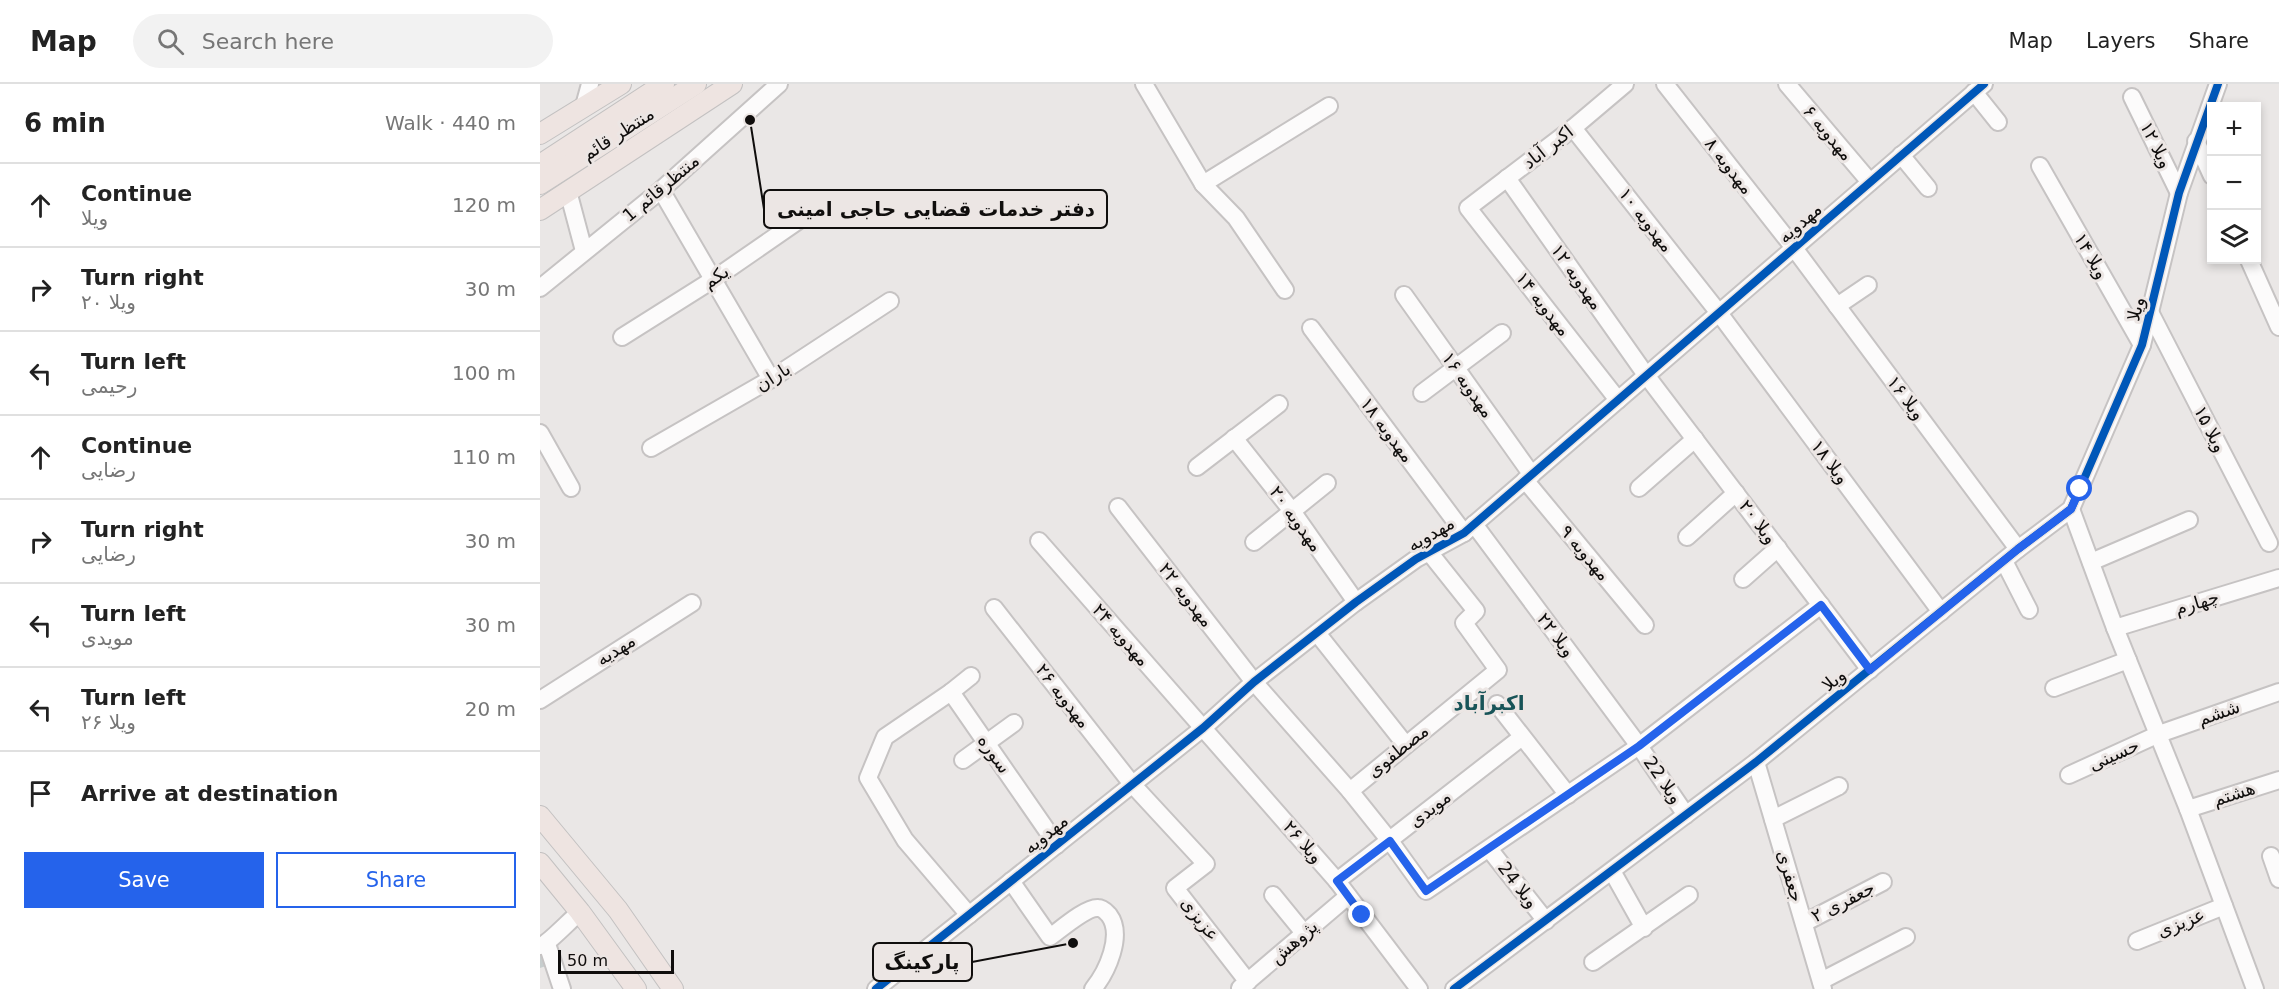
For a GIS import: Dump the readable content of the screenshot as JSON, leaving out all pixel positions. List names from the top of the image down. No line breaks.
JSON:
{"streets":{"main road":["منتظر قائم"],"street":["مهدویه ۶","ویلا ۱۲","اکبر آباد","مهدویه ۸","منتظرقائم 1","مهدویه ۱۰","مهدویه","ویلا ۱۴","یکم","مهدویه ۱۲","مهدویه ۱۴","ویلا","باران","مهدویه ۱۶","ویلا ۱۶","ویلا ۱۵","مهدویه ۱۸","ویلا ۱۸","مهدویه ۲۰","ویلا ۲۰","مهدویه ۹","مهدویه ۲۲","چهارم","مهدویه ۲۴","ویلا ۲۲","مهديه","مهدویه ۲۶","ششم","مصطفوی","سوره","حسینی","ویلا 22","هشتم","مویدی","ویلا ۲۶","جعفری","ویلا 24","جعفری ۲","عزیزی","پژوهش"]},"crossings":[["مهدویه ۶","مهدویه"],["ویلا ۱۲","ویلا"],["اکبر آباد","مهدویه ۱۰"],["اکبر آباد","مهدویه ۱۲"],["اکبر آباد","مهدویه ۱۴"],["مهدویه ۸","مهدویه"],["مهدویه ۸","ویلا ۱۶"],["مهدویه ۱۰","مهدویه"],["مهدویه ۱۰","ویلا ۱۸"],["مهدویه","مهدویه ۱۲"],["مهدویه","مهدویه ۱۴"],["مهدویه","مهدویه ۱۶"],["مهدویه","ویلا ۱۶"],["مهدویه","مهدویه ۱۸"],["مهدویه","ویلا ۱۸"],["مهدویه","مهدویه ۲۰"],["مهدویه","ویلا ۲۰"],["مهدویه","مهدویه ۹"],["مهدویه","مهدویه ۲۲"],["مهدویه","مهدویه ۲۴"],["مهدویه","ویلا ۲۲"],["مهدویه","مهدویه ۲۶"],["مهدویه","مصطفوی"],["مهدویه","سوره"],["مهدویه","ویلا ۲۶"],["مهدویه","عزیزی"],["ویلا ۱۴","ویلا"],["مهدویه ۱۲","ویلا ۲۰"],["ویلا","ویلا ۱۶"],["ویلا","ویلا ۱۵"],["ویلا","ویلا ۱۸"],["ویلا","ویلا ۲۰"],["ویلا","ویلا 22"],["ویلا","جعفری"],["ویلا","ویلا 24"],["مهدویه ۱۶","مهدویه ۹"],["مهدویه ۱۸","ویلا ۲۲"],["مهدویه ۲۲","مصطفوی"],["مهدویه ۲۴","ویلا ۲۶"],["ویلا ۲۲","ویلا 22"],["مهدویه ۲۶","عزیزی"],["ششم","حسینی"],["مصطفوی","مویدی"],["مصطفوی","ویلا 24"],["مویدی","ویلا ۲۶"],["ویلا ۲۶","پژوهش"],["جعفری","جعفری ۲"],["عزیزی","پژوهش"]],"districts":["اکبرآباد"],"places":["دفتر خدمات قضایی حاجی امینی","پارکینگ"],"scale_bar":"50 m","page":{"header":"Map","search":"Search here","nav":["Map","Layers","Share"],"heading":["6 min","Walk · 440 m"],"map_buttons":["+","−"],"list":[["Continue","ویلا","120 m"],["Turn right","ویلا ۲۰","30 m"],["Turn left","رحیمی","100 m"],["Continue","رضایی","110 m"],["Turn right","رضایی","30 m"],["Turn left","مویدی","30 m"],["Turn left","ویلا ۲۶","20 m"],"Arrive at destination"],"buttons":["Save","Share"],"scale":"50 m"}}
